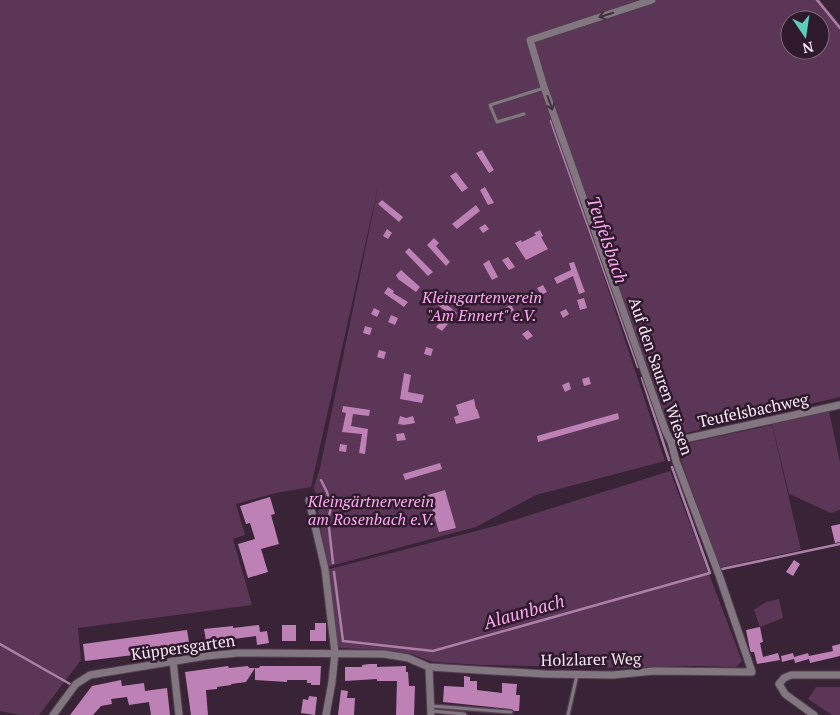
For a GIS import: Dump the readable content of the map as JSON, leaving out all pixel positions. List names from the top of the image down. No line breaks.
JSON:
{"streets":{"street":["Auf den Sauren Wiesen","Teufelsbachweg","Küppersgarten","Holzlarer Weg"]},"crossings":[["Auf den Sauren Wiesen","Teufelsbachweg"],["Auf den Sauren Wiesen","Holzlarer Weg"],["Küppersgarten","Holzlarer Weg"]],"water":["Teufelsbach","Alaunbach"],"parks":["Kleingartenverein \"Am Ennert\" e.V.","Kleingärtnerverein am Rosenbach e.V."],"north":"bottom"}
